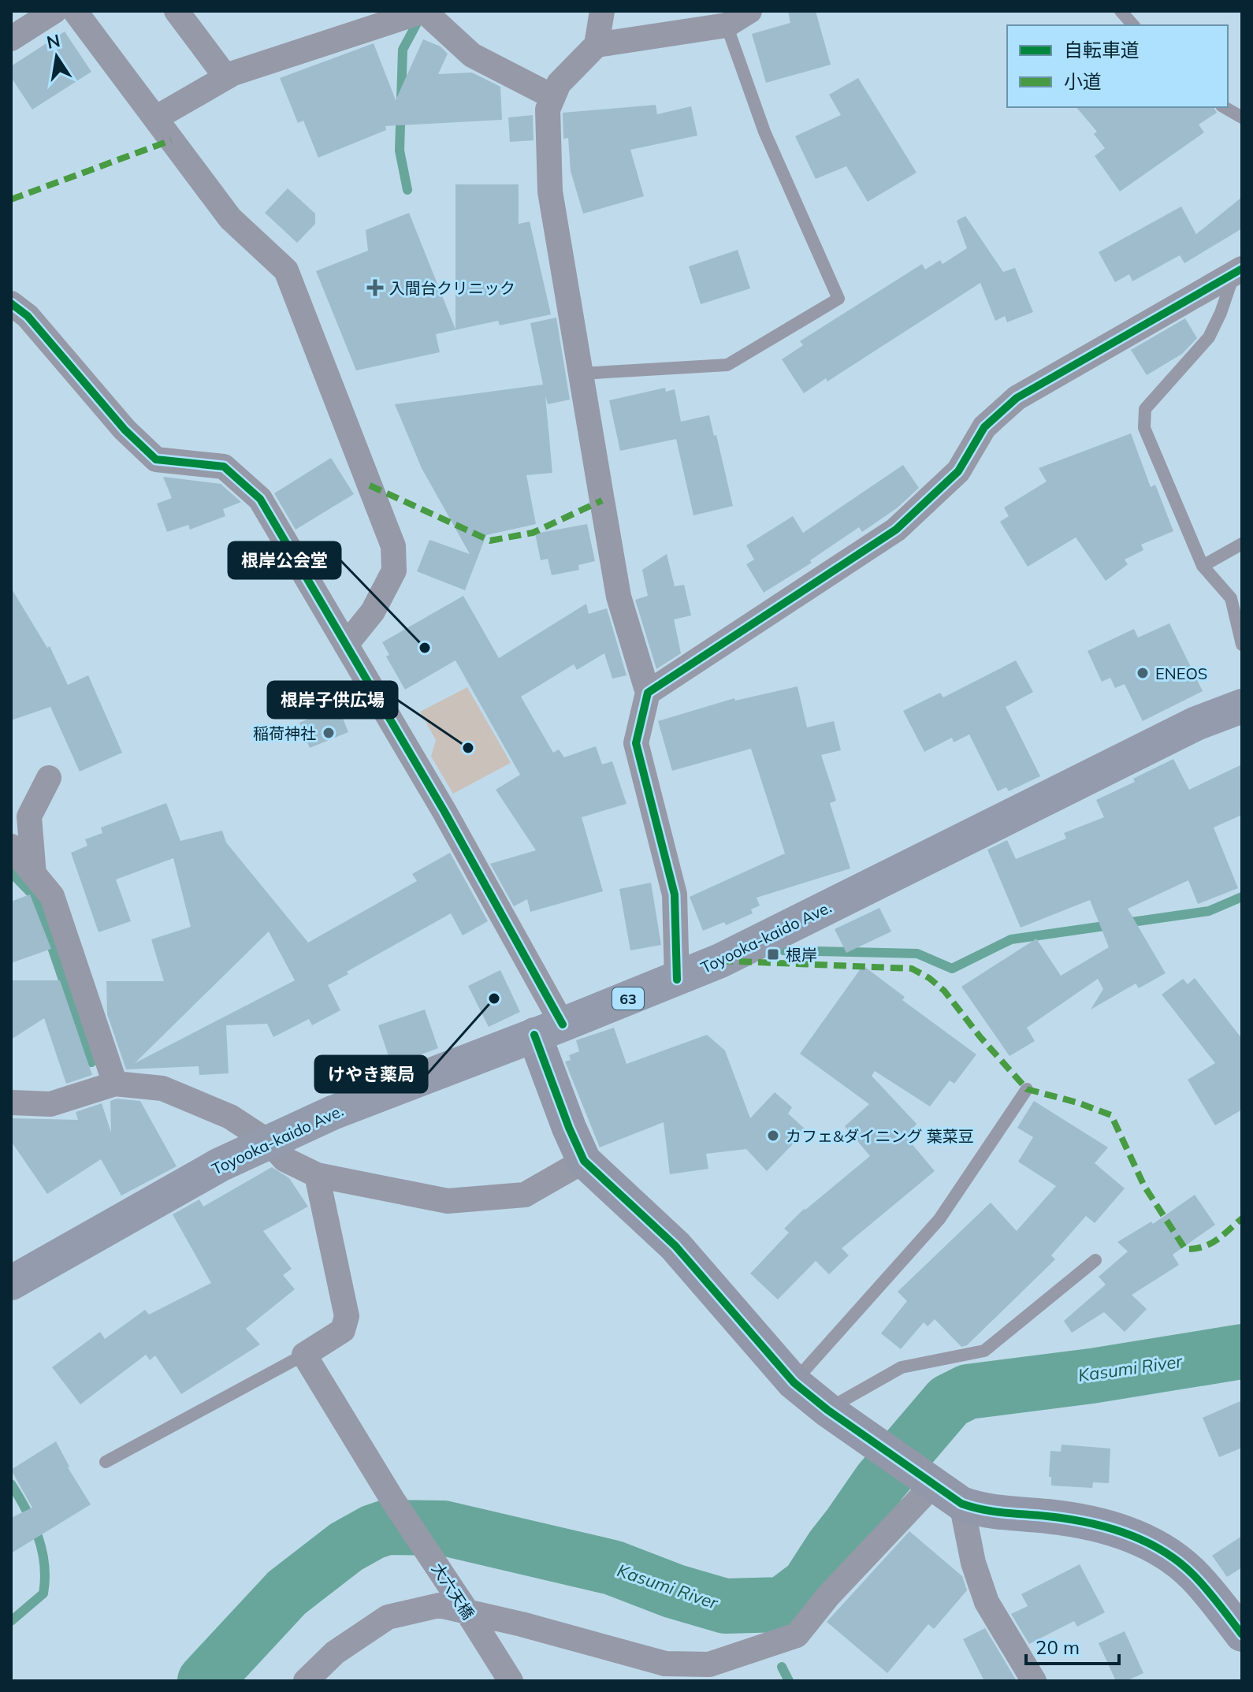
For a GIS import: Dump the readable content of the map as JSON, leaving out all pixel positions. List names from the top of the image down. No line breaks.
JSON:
{"streets":{"main road":["Toyooka-kaido Ave.","63"],"street":["大六天橋"]},"water":["Kasumi River"],"places":{"health":["入間台クリニック"],"other":["根岸公会堂","ENEOS","稲荷神社","根岸子供広場","けやき薬局","カフェ&ダイニング 葉菜豆"],"transit":["根岸"]},"legend":["自転車道","小道"],"scale_bar":"20 m","north":"top"}
